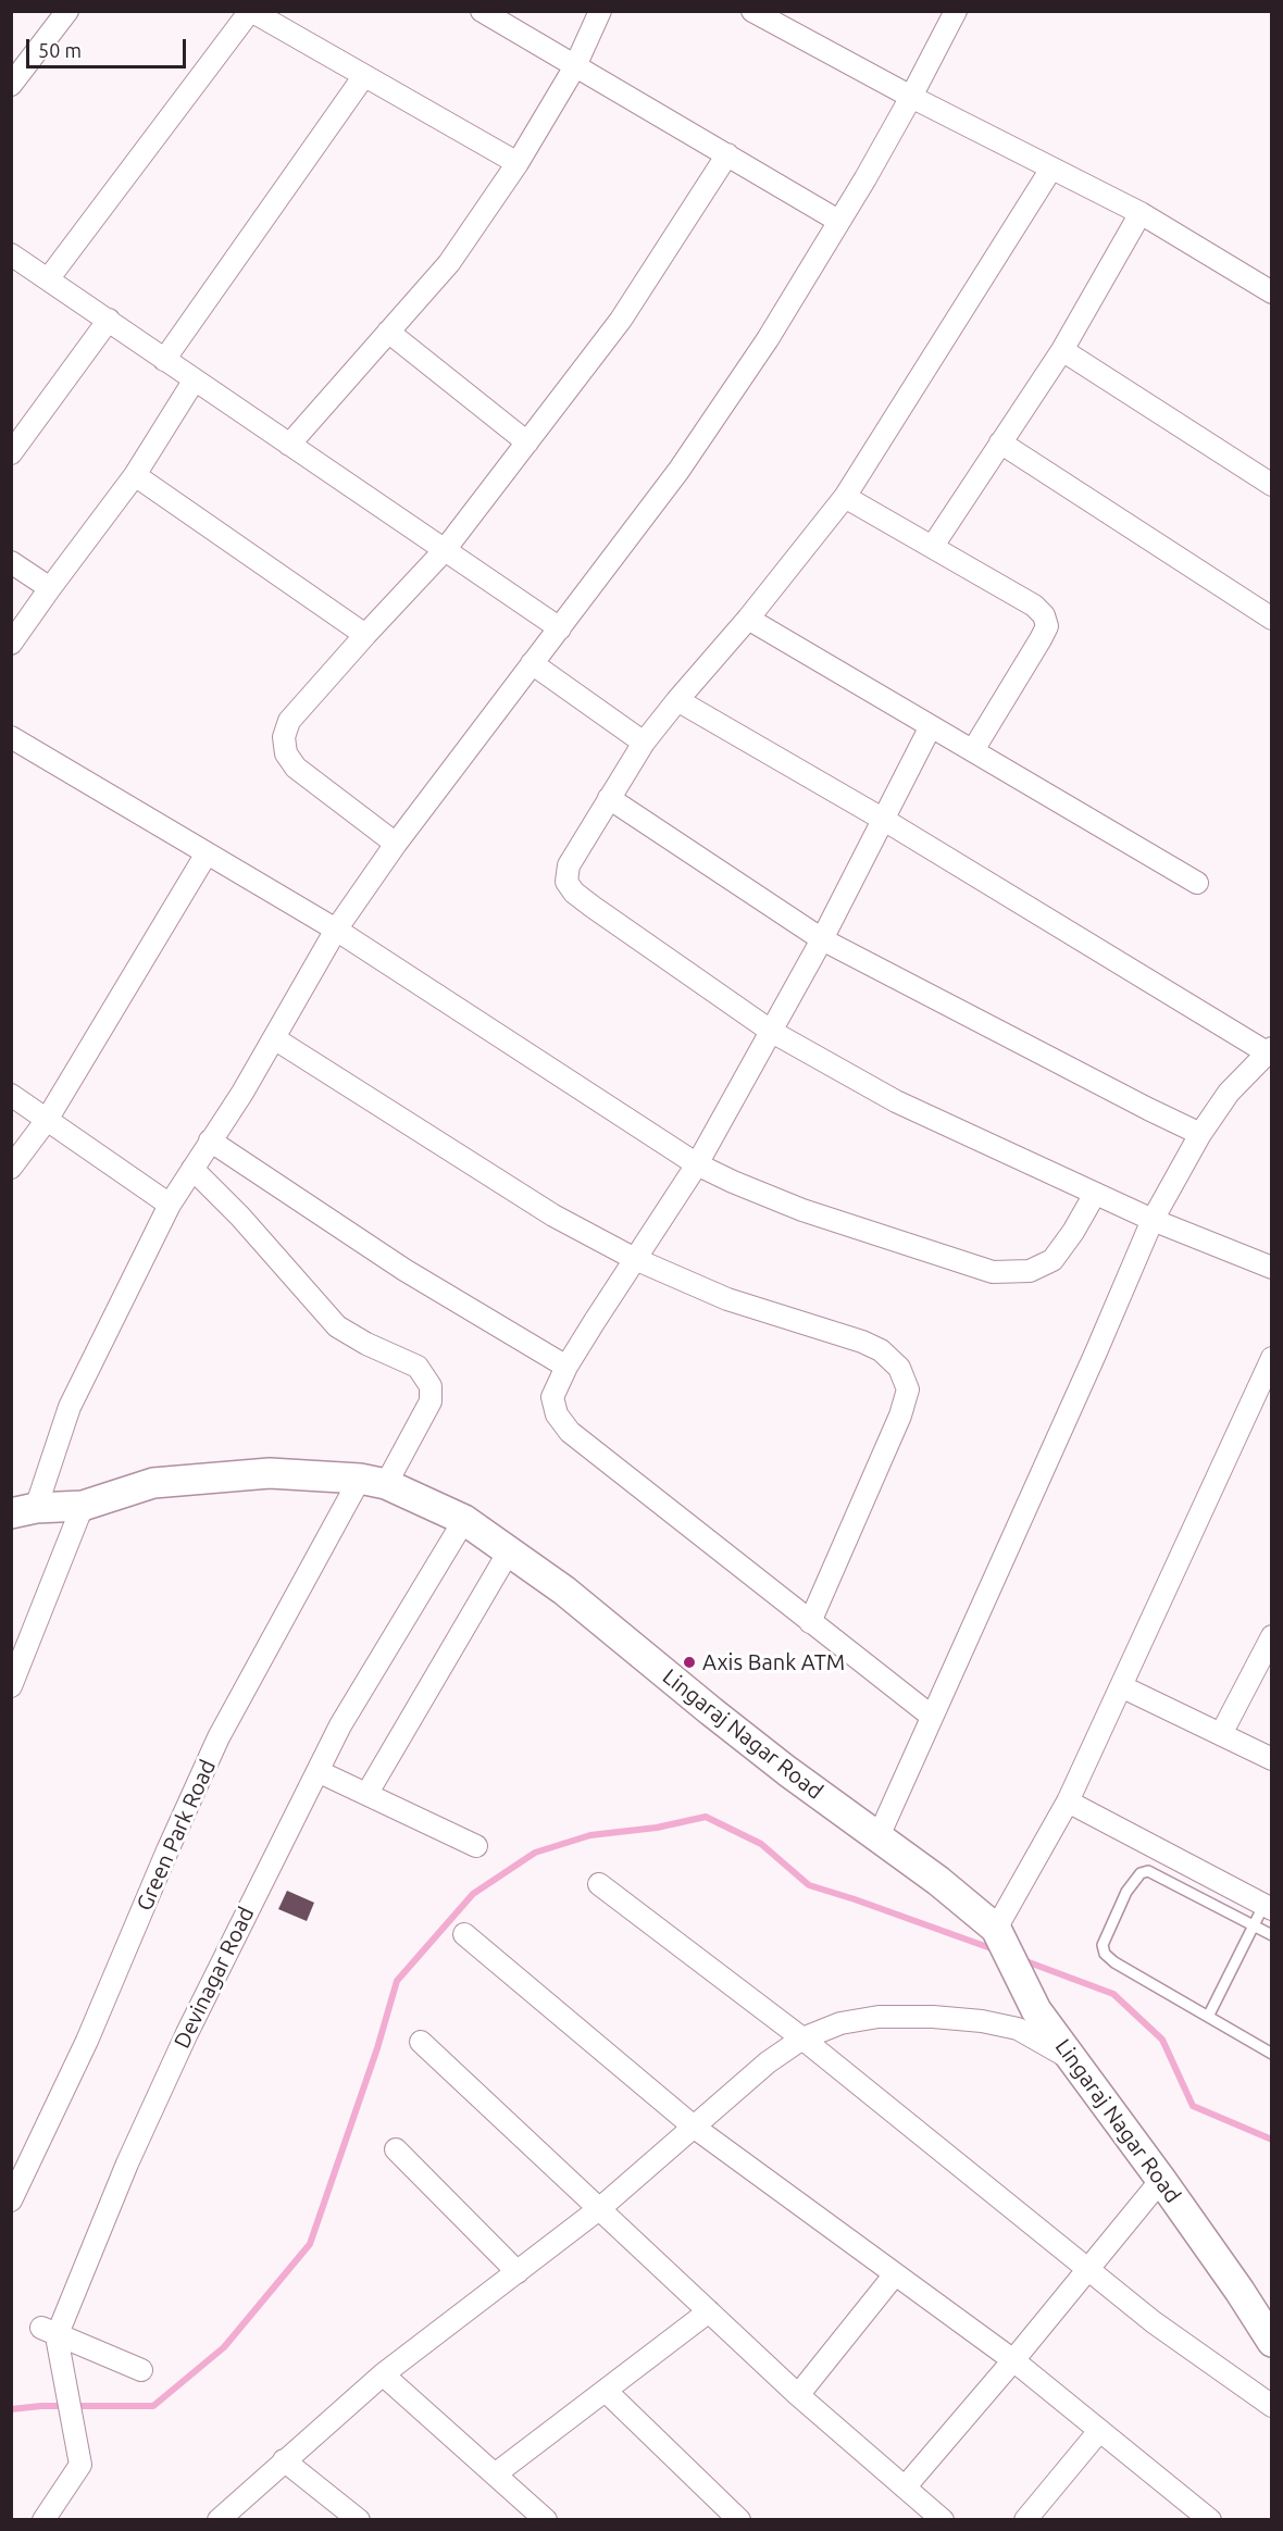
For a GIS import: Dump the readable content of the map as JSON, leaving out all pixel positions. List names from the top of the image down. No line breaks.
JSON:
{"streets":{"street":["Lingaraj Nagar Road","Green Park Road","Devinagar Road"]},"crossings":[["Lingaraj Nagar Road","Green Park Road"],["Lingaraj Nagar Road","Devinagar Road"]],"places":["Axis Bank ATM"],"scale_bar":"50 m"}
